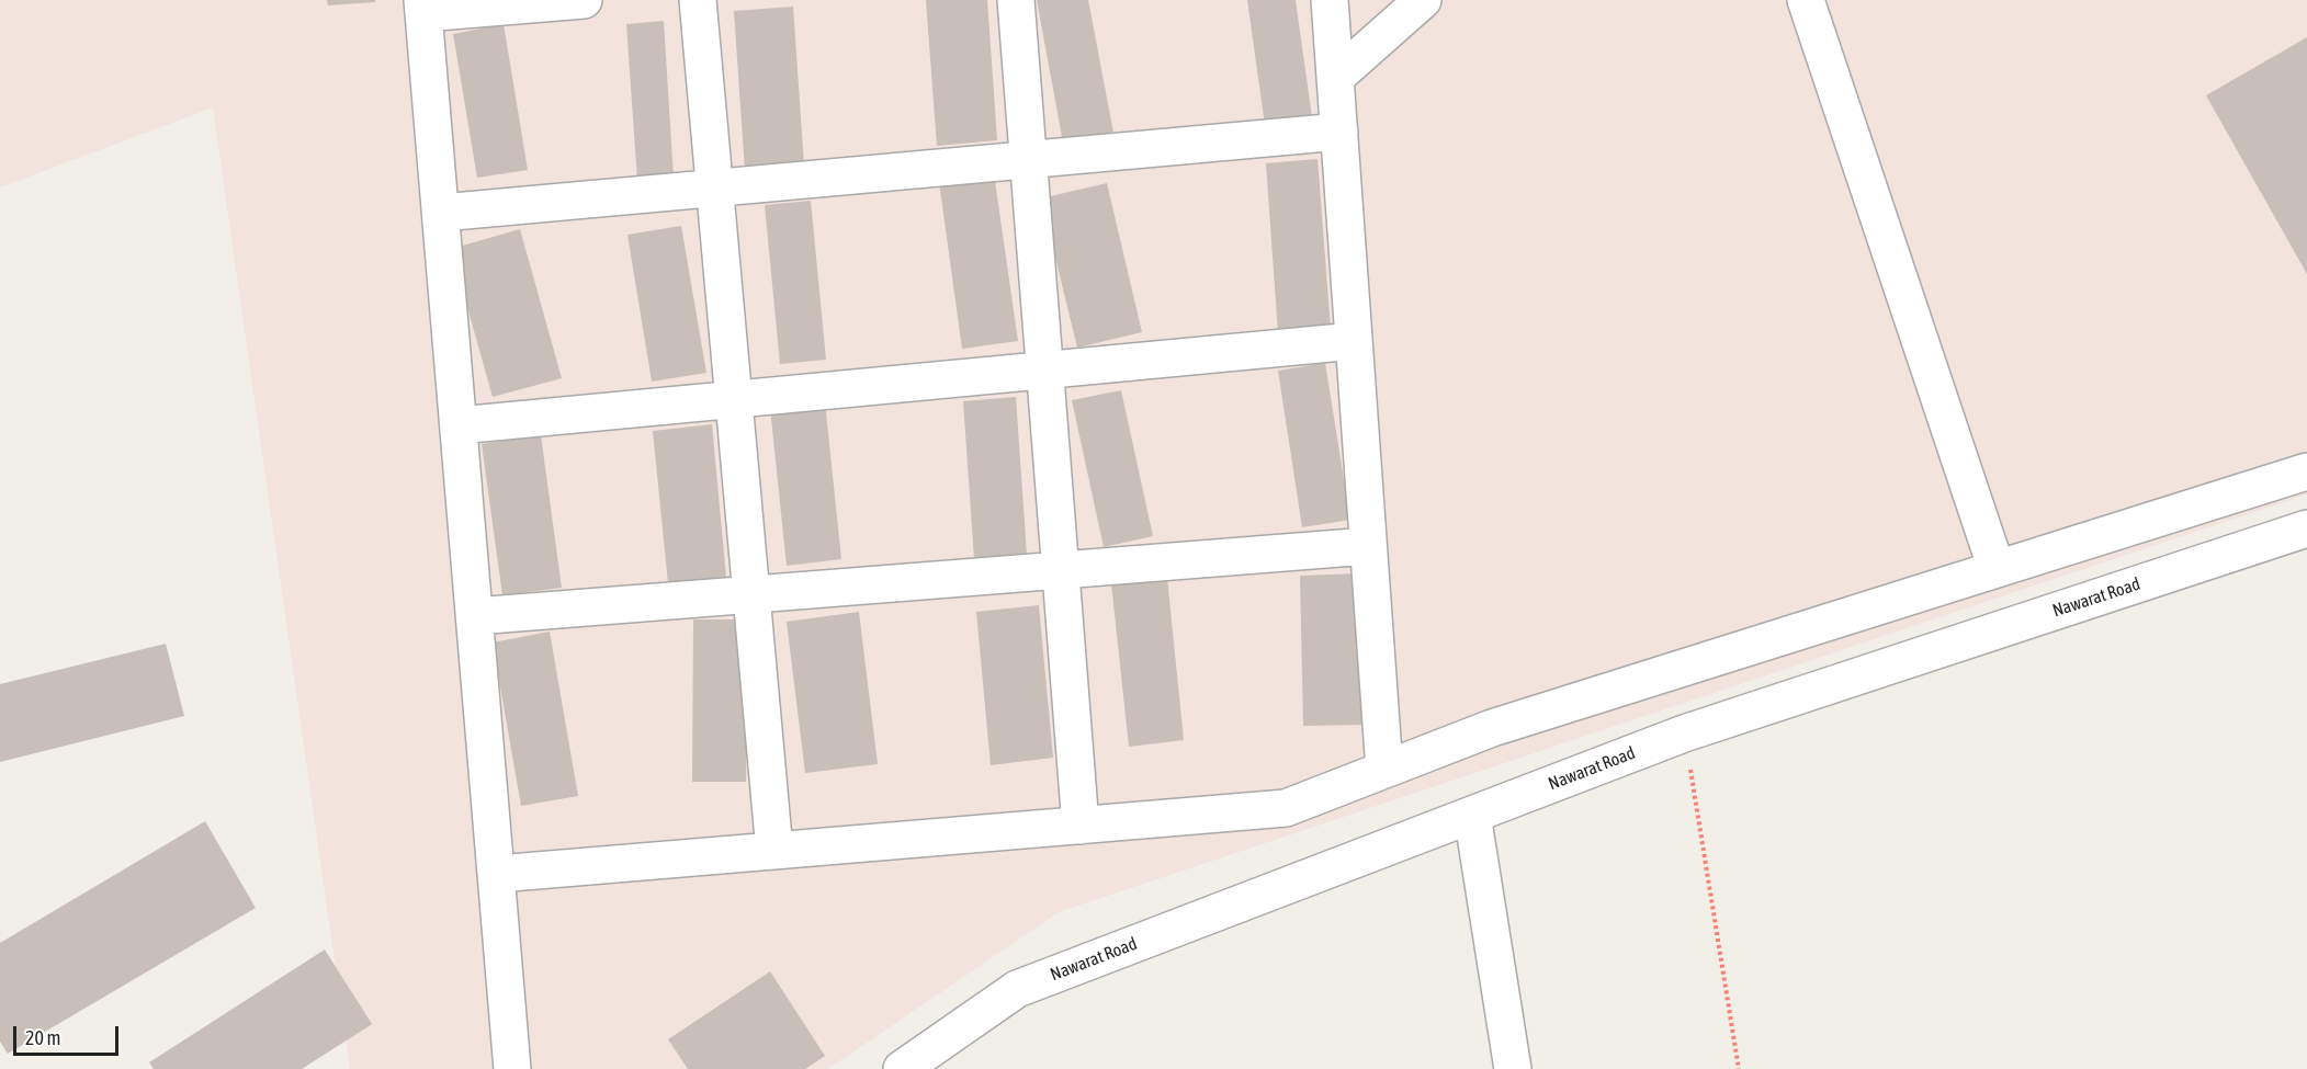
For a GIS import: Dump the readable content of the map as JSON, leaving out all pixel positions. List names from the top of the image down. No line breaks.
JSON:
{"streets":{"street":["Nawarat Road"]},"scale_bar":"20 m"}
